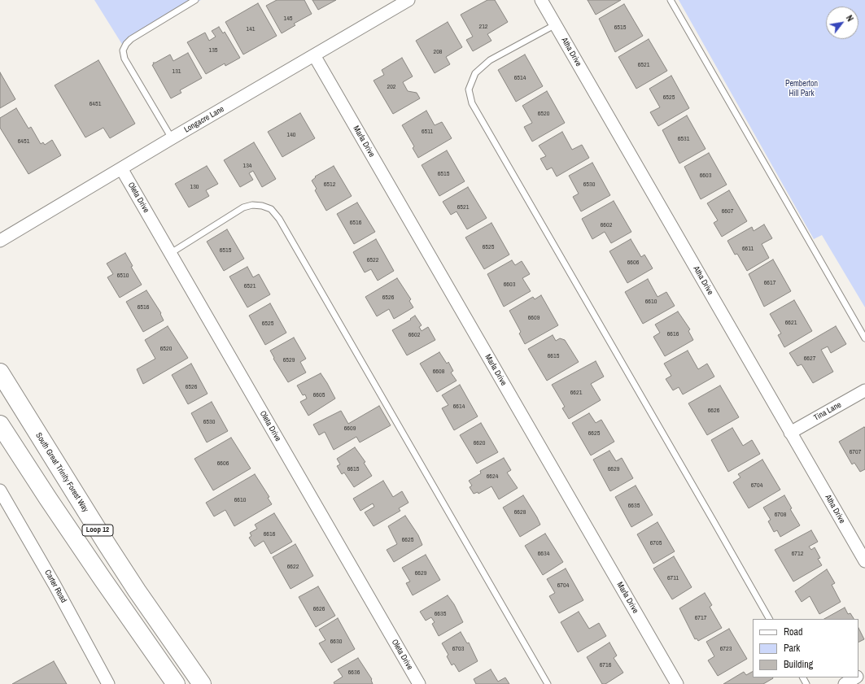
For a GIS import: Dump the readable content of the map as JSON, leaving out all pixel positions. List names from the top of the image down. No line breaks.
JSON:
{"streets":{"main road":["South Great Trinity Forest Way","Loop 12"],"street":["Atha Drive","Longacre Lane","Marla Drive","Oleta Drive","Tina Lane","Carter Road"]},"crossings":[["Atha Drive","Tina Lane"],["Longacre Lane","Marla Drive"],["Longacre Lane","Oleta Drive"]],"parks":["Pemberton Hill Park"],"house_numbers":["145","212","6515","141","135","208","6521","131","6514","202","6525","6451","6520","6511","140","6531","6451","134","6515","6603","6512","6530","130","6521","6607","6516","6602","6525","6611","6515","6522","6606","6510","6617","6603","6521","6526","6610","6516","6609","6621","6525","6616","6602","6520","6615","6627","6529","6608","6526","6621","6605","6614","6626","6530","6609","6625","6620","6707","6606","6615","6629","6624","6704","6610","6635","6628","6708","6616","6625","6705","6634","6712","6622","6629","6711","6704","6626","6635","6717","6630","6703","6723","6716","6636"],"legend":["Road","Park","Building"],"north":"top right"}
